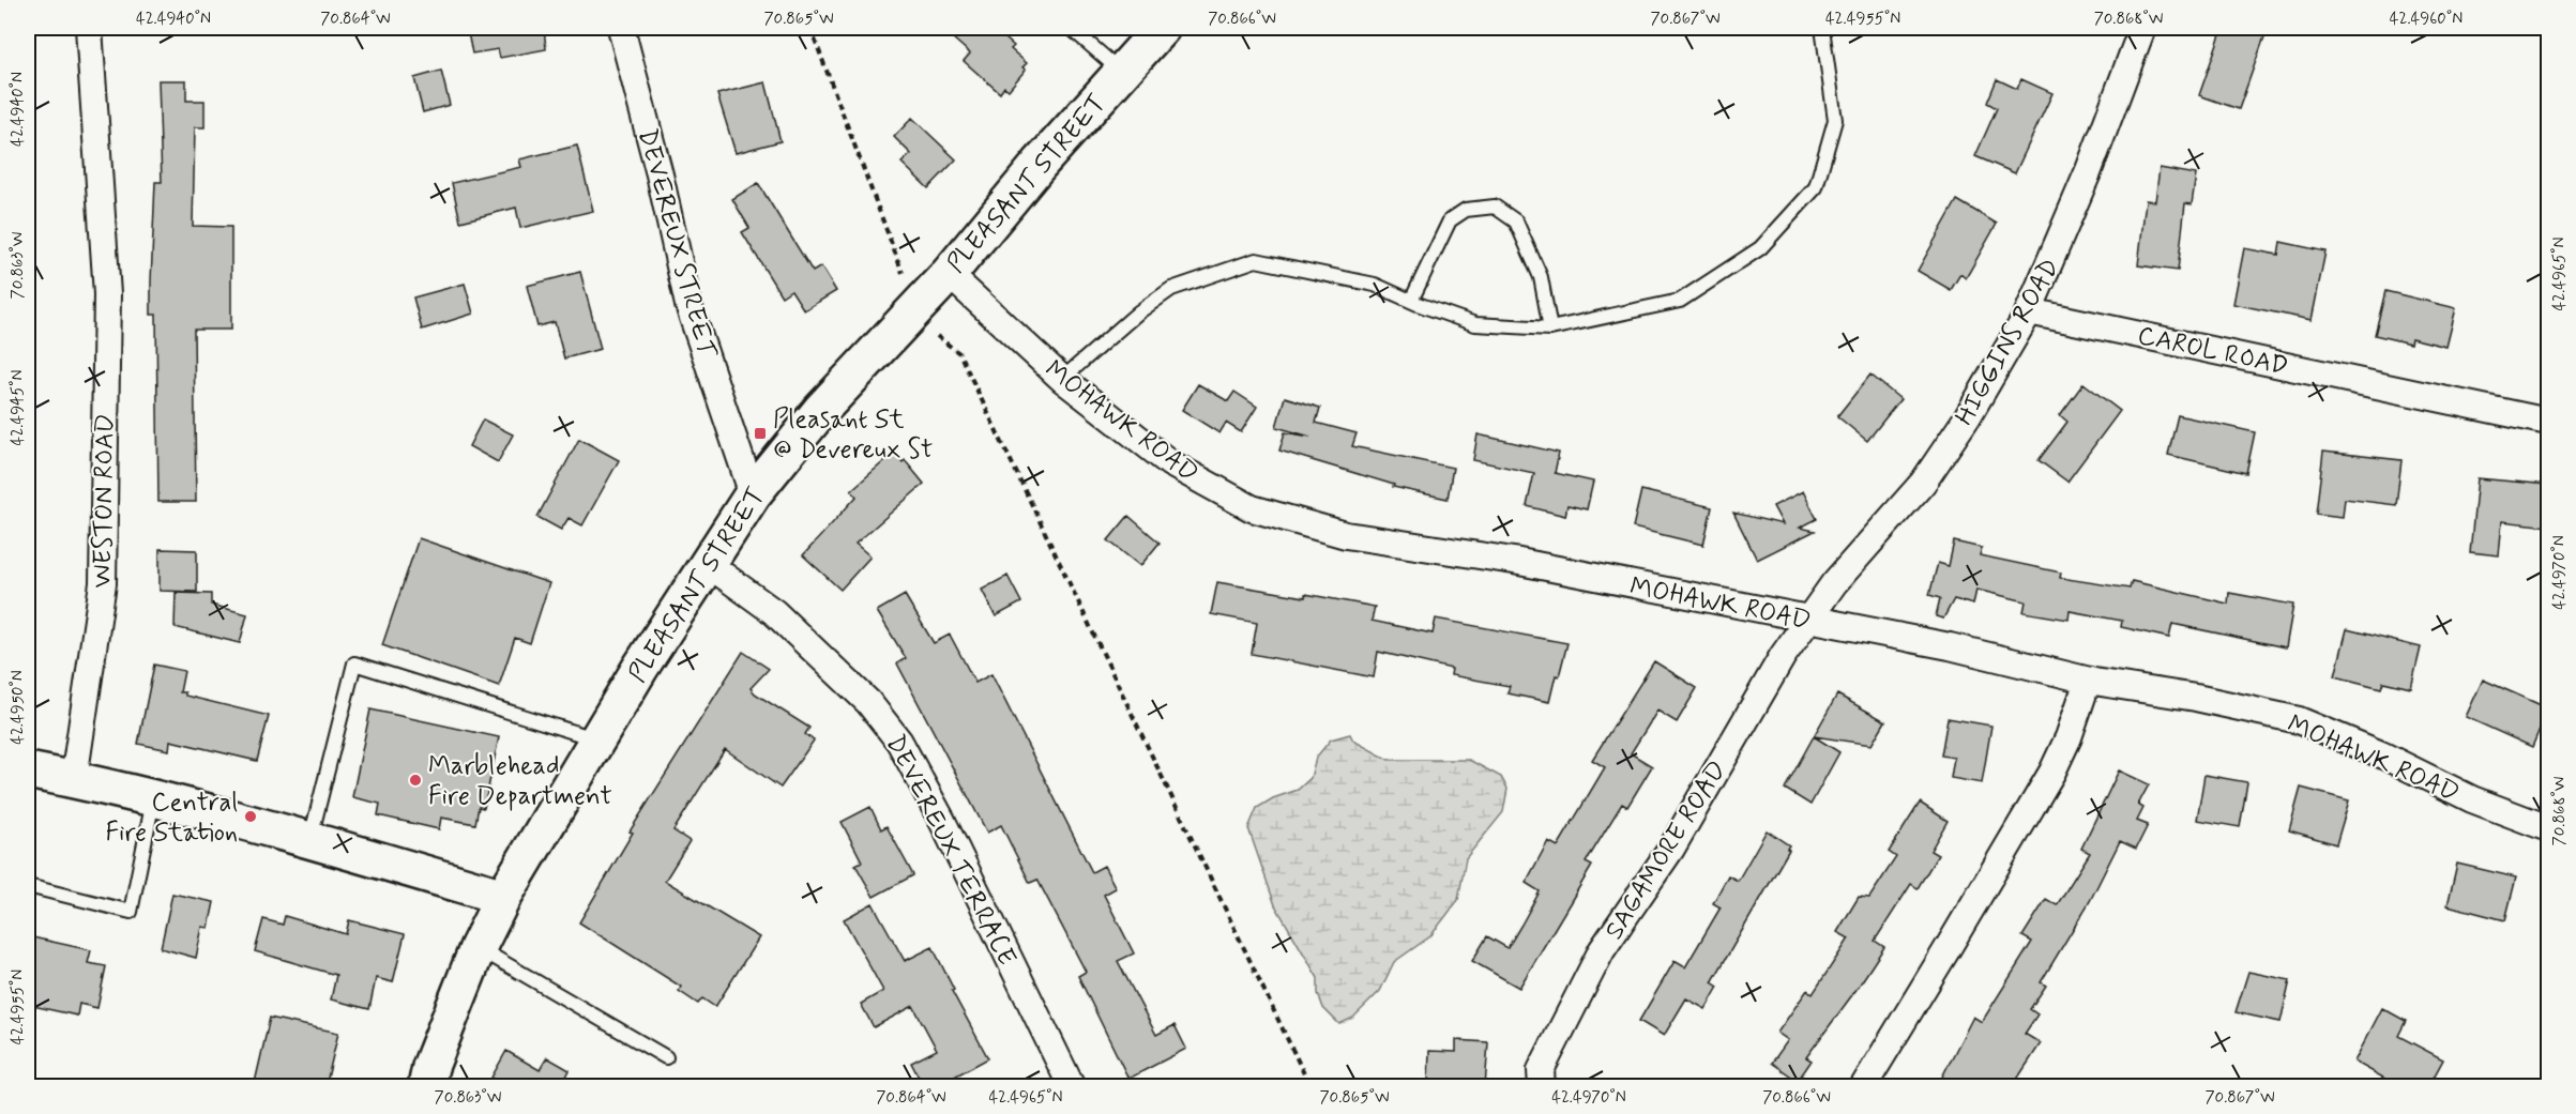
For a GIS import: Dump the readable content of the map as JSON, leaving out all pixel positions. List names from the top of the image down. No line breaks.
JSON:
{"streets":{"main road":["PLEASANT STREET"],"street":["DEVEREUX STREET","HIGGINS ROAD","CAROL ROAD","MOHAWK ROAD","WESTON ROAD","DEVEREUX TERRACE","SAGAMORE ROAD"]},"crossings":[["PLEASANT STREET","DEVEREUX STREET"],["PLEASANT STREET","MOHAWK ROAD"],["PLEASANT STREET","DEVEREUX TERRACE"],["HIGGINS ROAD","CAROL ROAD"],["HIGGINS ROAD","MOHAWK ROAD"],["HIGGINS ROAD","SAGAMORE ROAD"],["MOHAWK ROAD","SAGAMORE ROAD"]],"places":{"transit":["Pleasant St @ Devereux St"],"other":["Marblehead Fire Department","Central Fire Station"]},"coordinates":["42.4940°N","70.864°W","70.865°W","70.866°W","70.867°W","42.4955°N","70.868°W","42.4960°N","70.863°W","42.4965°N","42.4945°N","42.4970°N","42.4950°N"]}
